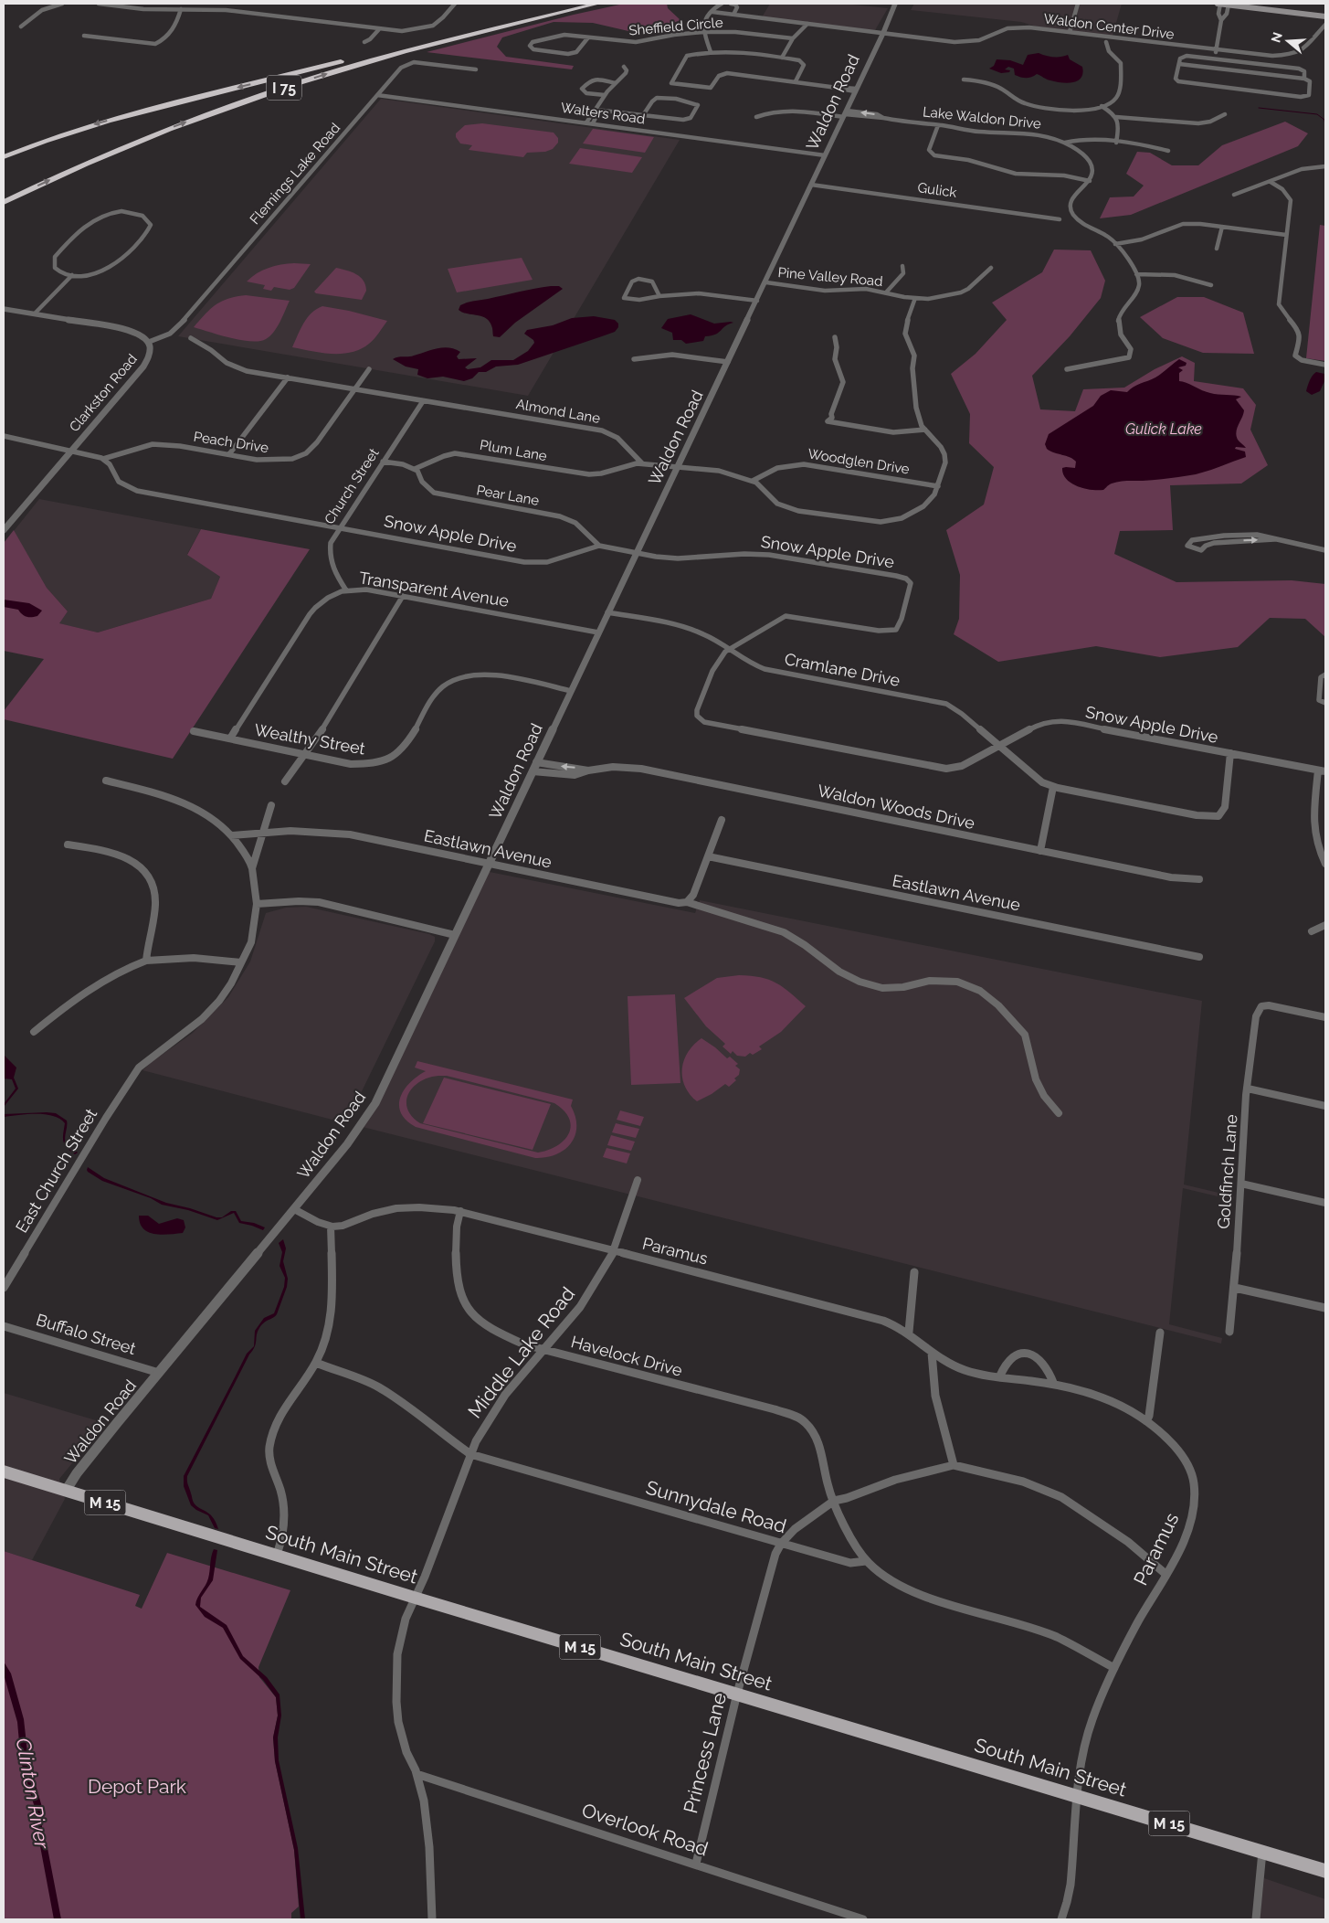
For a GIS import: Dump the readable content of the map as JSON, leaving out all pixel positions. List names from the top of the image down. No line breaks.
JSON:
{"streets":{"highway":["I 75"],"main road":["M 15","South Main Street"],"street":["Sheffield Circle","Waldon Center Drive","Waldon Road","Walters Road","Lake Waldon Drive","Flemings Lake Road","Gulick","Pine Valley Road","Clarkston Road","Almond Lane","Peach Drive","Plum Lane","Woodglen Drive","Church Street","Pear Lane","Snow Apple Drive","Transparent Avenue","Cramlane Drive","Wealthy Street","Waldon Woods Drive","Eastlawn Avenue","East Church Street","Goldfinch Lane","Paramus","Buffalo Street","Middle Lake Road","Havelock Drive","Sunnydale Road","Princess Lane","Overlook Road"]},"crossings":[["Waldon Center Drive","Waldon Road"],["Waldon Road","Walters Road"],["Waldon Road","Lake Waldon Drive"],["Waldon Road","Gulick"],["Waldon Road","Pine Valley Road"],["Waldon Road","Snow Apple Drive"],["Waldon Road","Transparent Avenue"],["Waldon Road","Cramlane Drive"],["Waldon Road","Wealthy Street"],["Waldon Road","Waldon Woods Drive"],["Waldon Road","Eastlawn Avenue"],["Waldon Road","Buffalo Street"],["Waldon Road","South Main Street"],["Walters Road","Flemings Lake Road"],["Flemings Lake Road","Clarkston Road"],["Almond Lane","Peach Drive"],["Almond Lane","Plum Lane"],["Almond Lane","Church Street"],["Peach Drive","Snow Apple Drive"],["Plum Lane","Pear Lane"],["Church Street","Snow Apple Drive"],["Church Street","Transparent Avenue"],["Pear Lane","Snow Apple Drive"],["Snow Apple Drive","Cramlane Drive"],["Transparent Avenue","Wealthy Street"],["Paramus","Middle Lake Road"],["Paramus","Havelock Drive"],["Paramus","South Main Street"],["Paramus","Princess Lane"],["Middle Lake Road","Havelock Drive"],["Middle Lake Road","Sunnydale Road"],["Middle Lake Road","South Main Street"],["Middle Lake Road","Overlook Road"],["Havelock Drive","Princess Lane"],["Sunnydale Road","Princess Lane"],["South Main Street","Princess Lane"],["Princess Lane","Overlook Road"]],"water":["Gulick Lake","Clinton River"],"parks":["Depot Park"],"north":"left"}
